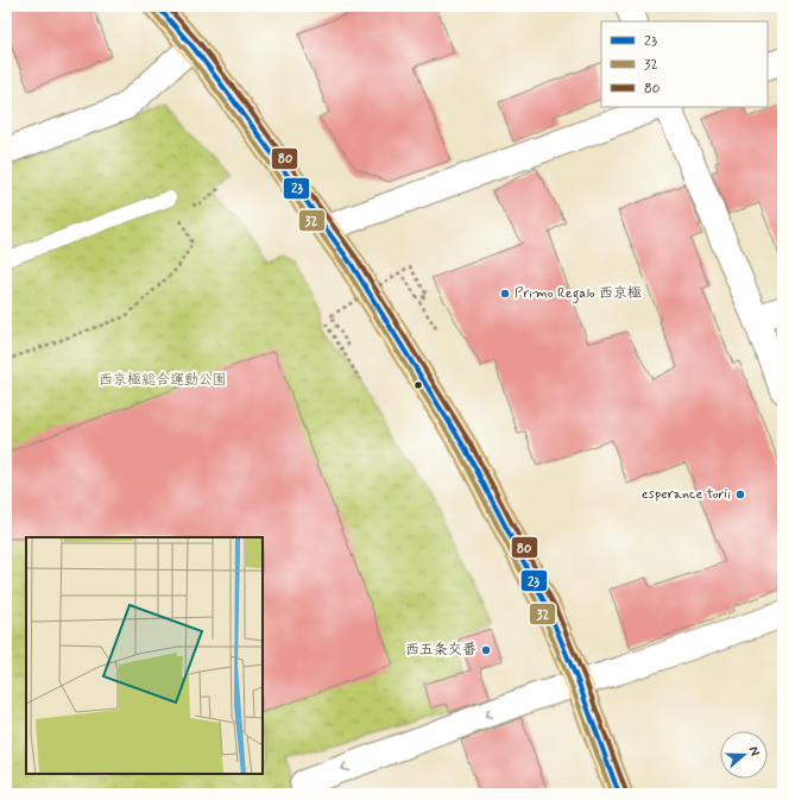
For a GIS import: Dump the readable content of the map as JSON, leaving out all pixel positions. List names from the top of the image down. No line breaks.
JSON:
{"parks":["西京極総合運動公園"],"places":["Primo Regalo 西京極","esperance torii","西五条交番"],"lines":["transit line 23","transit line 80","transit line 32"],"legend":["23","32","80"],"north":"right"}
